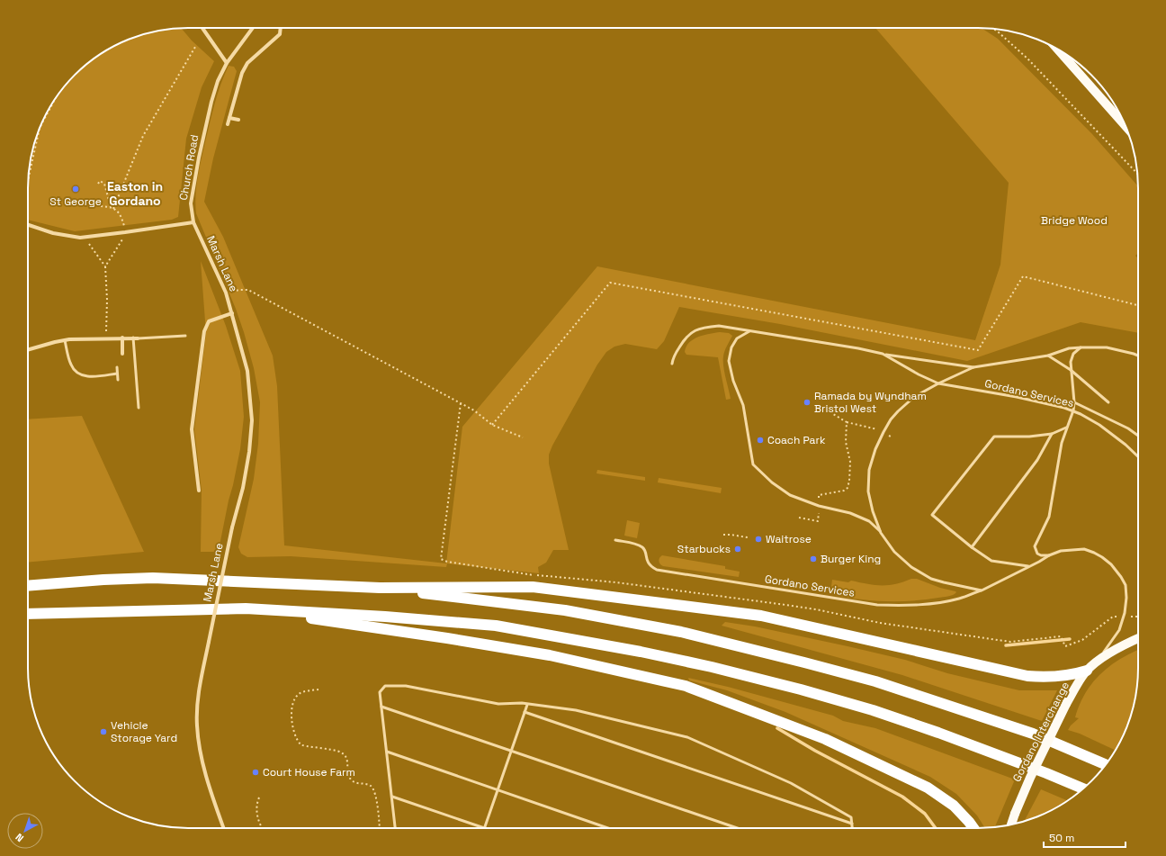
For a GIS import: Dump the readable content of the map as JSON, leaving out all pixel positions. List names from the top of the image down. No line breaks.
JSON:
{"streets":{"main road":["Gordano Interchange"],"street":["Church Road","Marsh Lane"],"lane":["Gordano Services"]},"crossings":[["Church Road","Marsh Lane"],["Gordano Services","Gordano Interchange"]],"districts":["Easton in Gordano"],"parks":["Bridge Wood"],"places":["St George","Ramada by Wyndham Bristol West","Coach Park","Waitrose","Starbucks","Burger King","Vehicle Storage Yard","Court House Farm"],"scale_bar":"50 m","north":"bottom left"}
